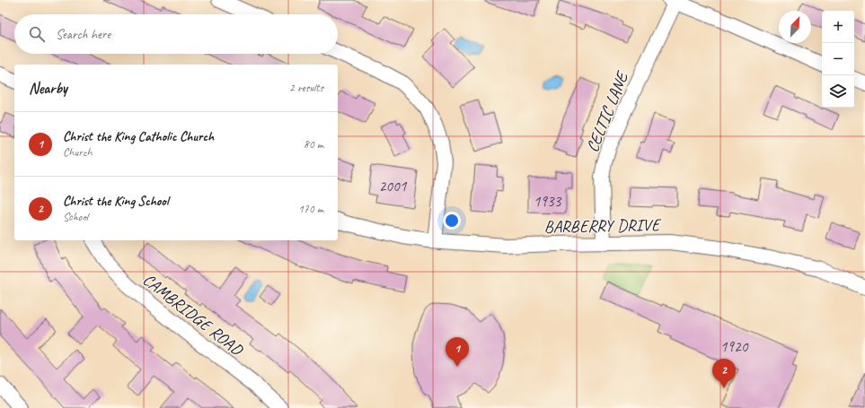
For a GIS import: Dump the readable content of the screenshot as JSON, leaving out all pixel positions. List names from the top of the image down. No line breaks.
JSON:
{"streets":{"street":["CELTIC LANE","BARBERRY DRIVE","CAMBRIDGE ROAD"]},"crossings":[["CELTIC LANE","BARBERRY DRIVE"]],"house_numbers":["2001","1933","1920"],"north":"top right","page":{"map_buttons":["+","−"],"search":"Search here","heading":["Nearby","2 results"],"list":[{"mark":"1","name":"Christ the King Catholic Church","note":"Church","value":"80 m"},{"mark":"2","name":"Christ the King School","note":"School","value":"170 m"}],"pins":["1","2"]}}
